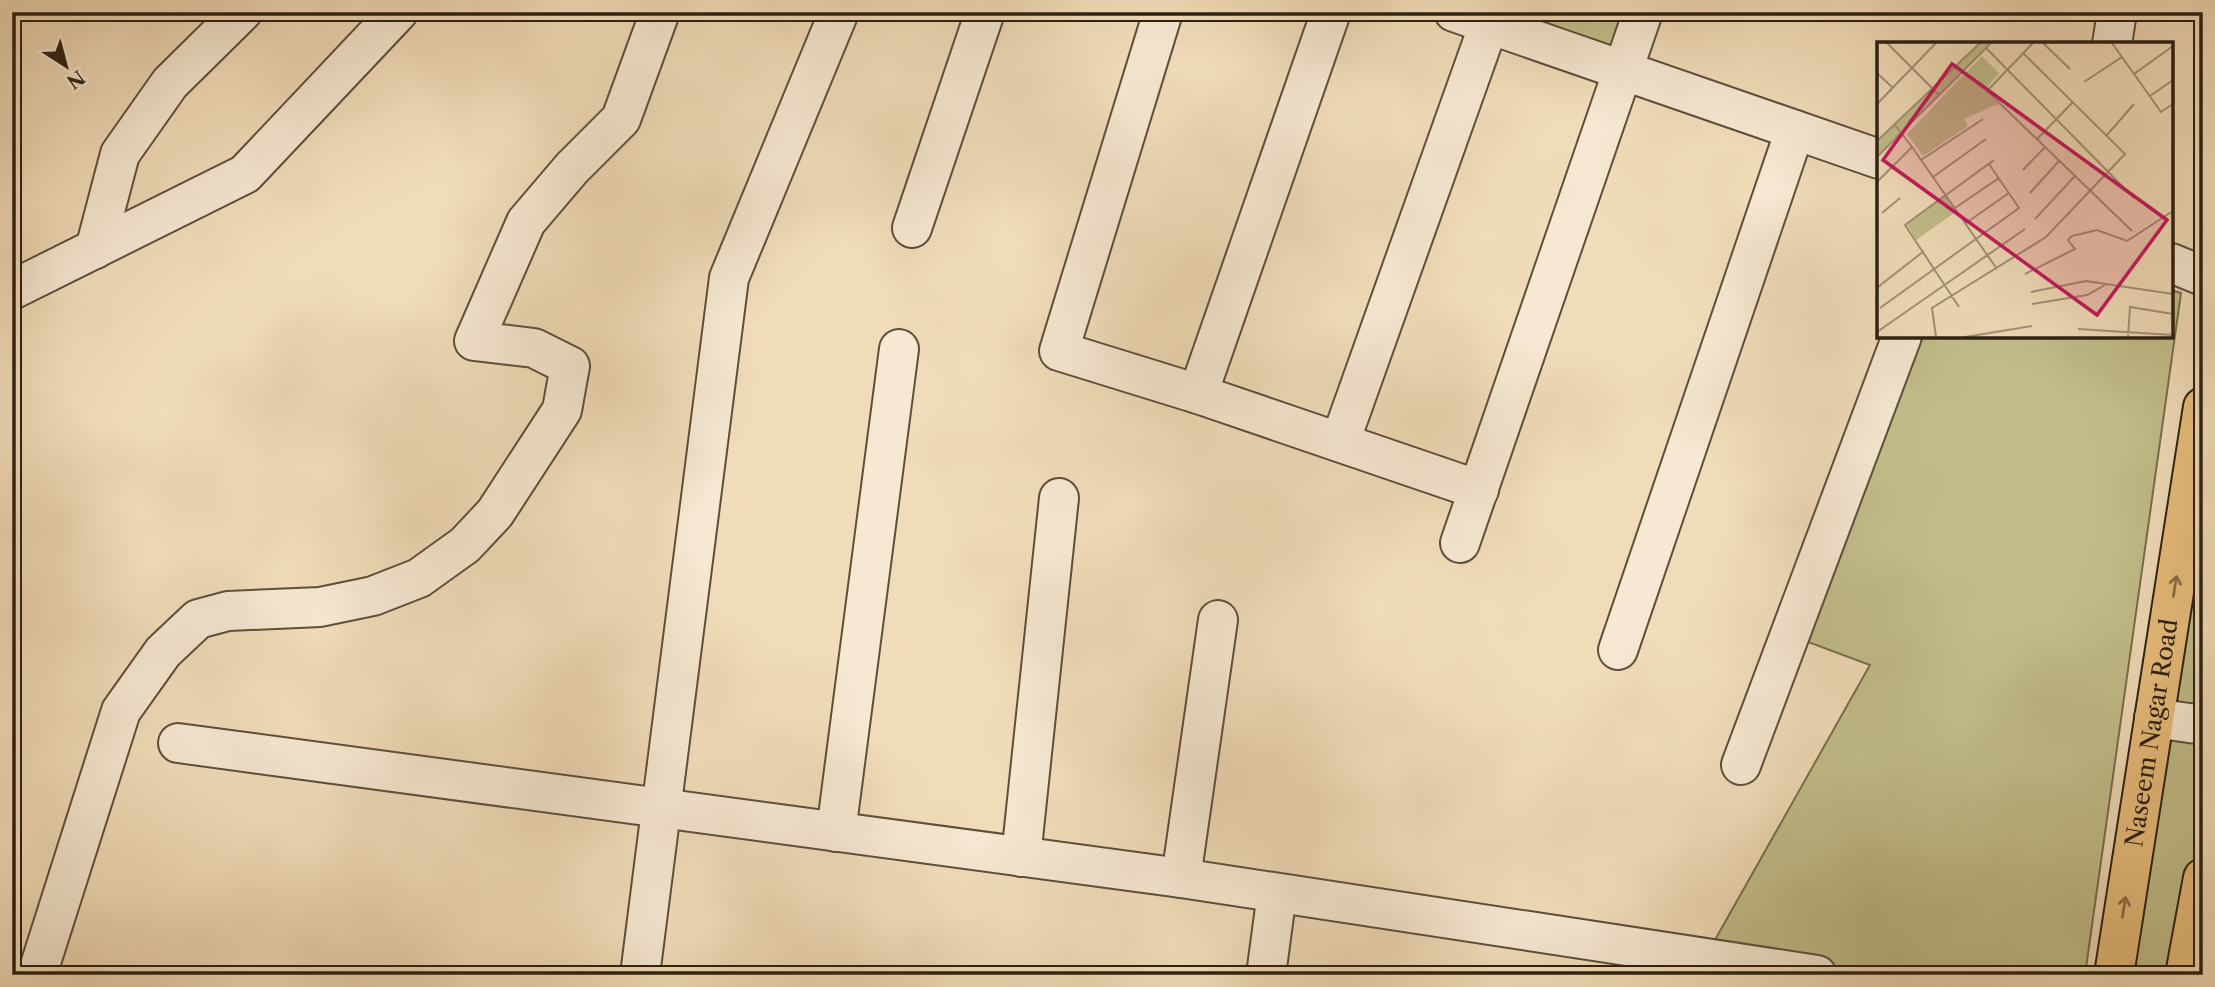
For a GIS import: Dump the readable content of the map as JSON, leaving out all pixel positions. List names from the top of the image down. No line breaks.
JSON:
{"streets":{"main road":["Naseem Nagar Road"]},"one_way":["Naseem Nagar Road"],"north":"bottom right"}
